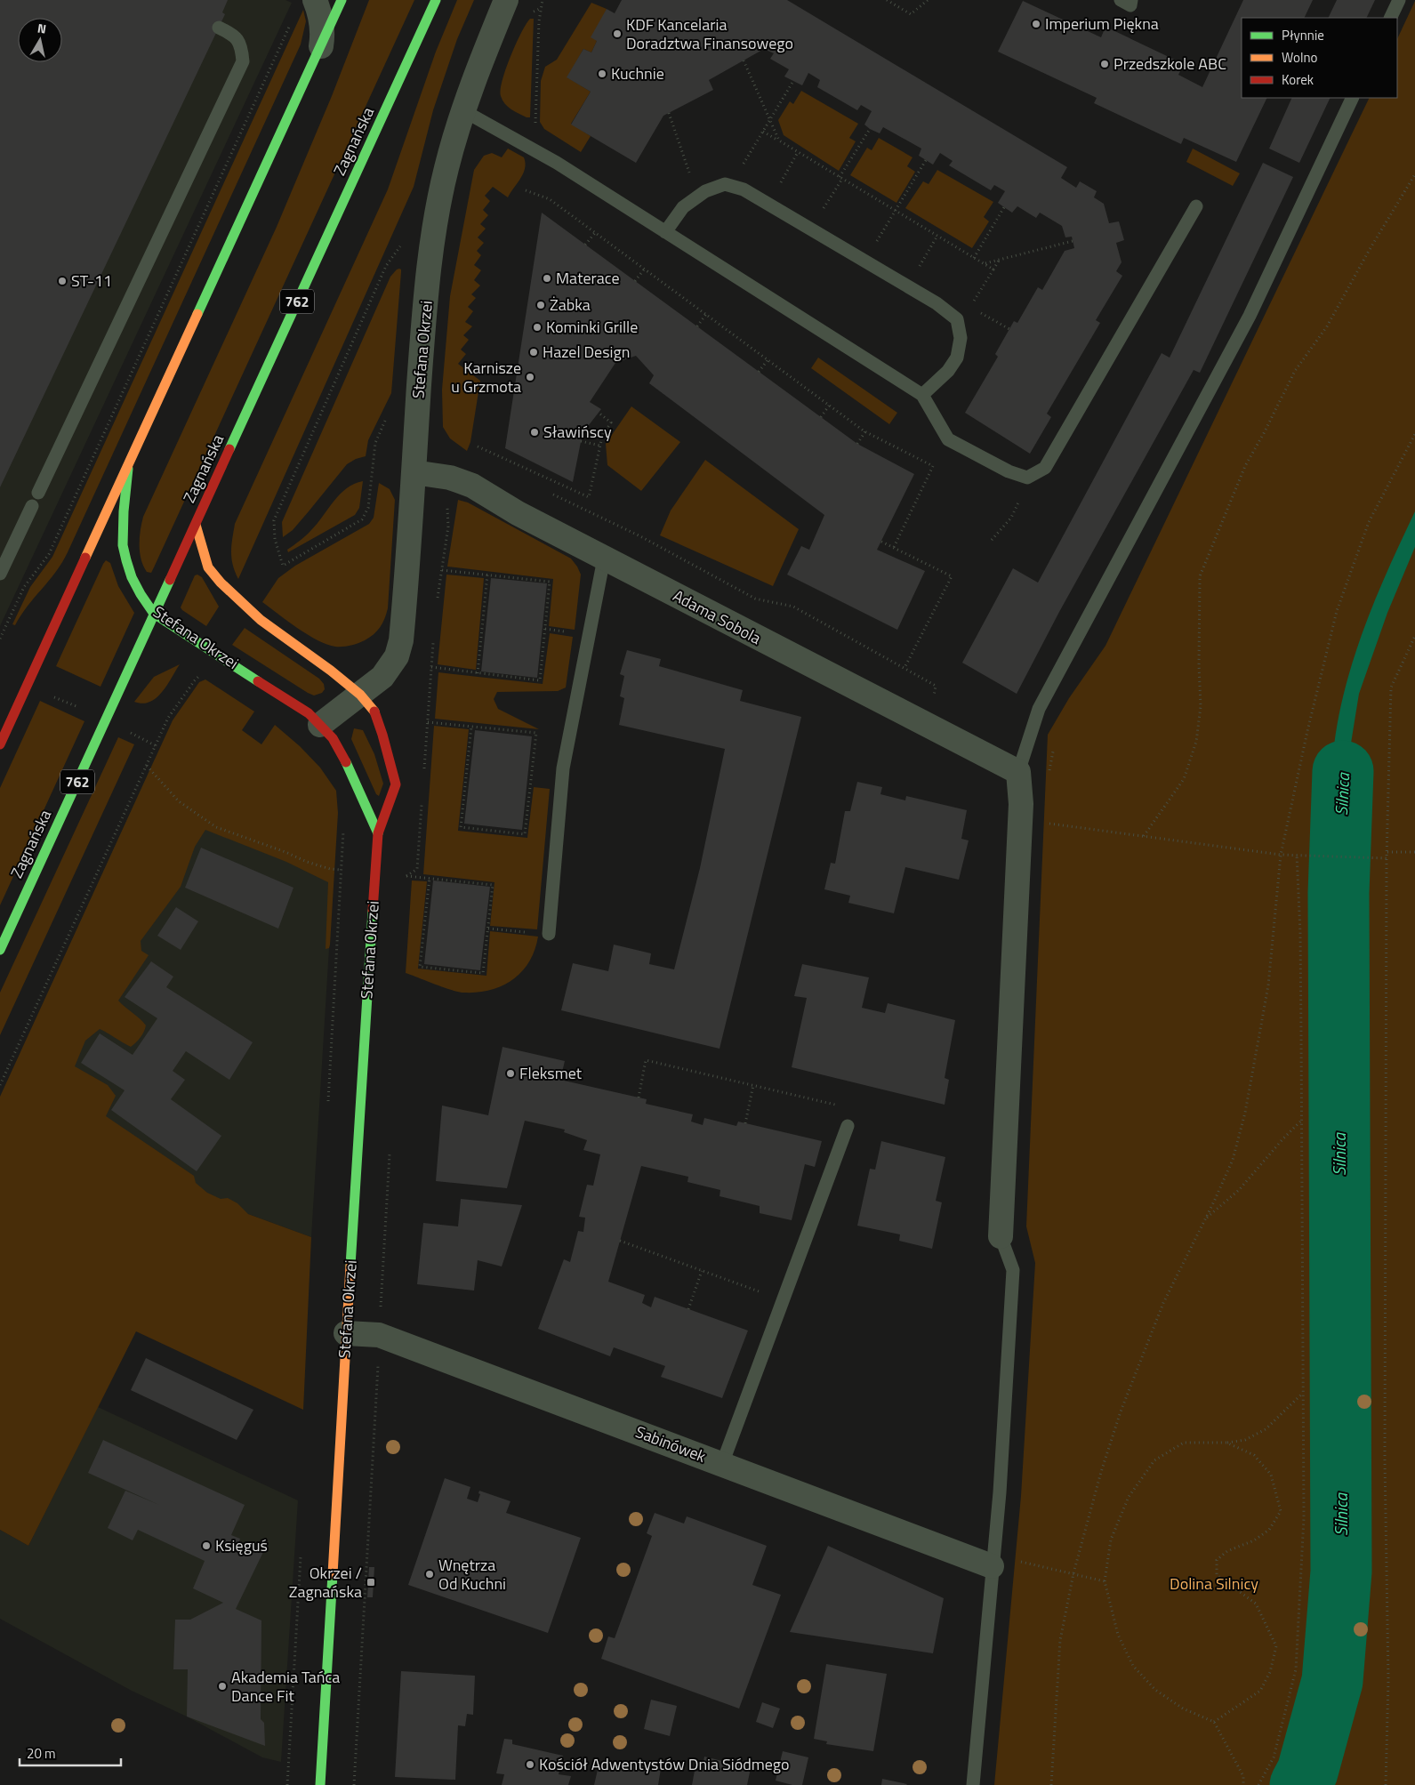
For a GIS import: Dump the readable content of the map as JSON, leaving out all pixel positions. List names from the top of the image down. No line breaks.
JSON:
{"streets":{"main road":["Zagnańska","762","Stefana Okrzei"],"street":["Adama Sobola","Sabinówek"]},"crossings":[["Zagnańska","Stefana Okrzei"],["Stefana Okrzei","Adama Sobola"],["Stefana Okrzei","Sabinówek"]],"water":["Silnica"],"parks":["Dolina Silnicy"],"places":{"other":["Imperium Piękna","KDF Kancelaria Doradztwa Finansowego","Przedszkole ABC","Kuchnie","Materace","ST-11","Żabka","Kominki Grille","Hazel Design","Karnisze u Grzmota","Sławińscy","Fleksmet","Księguś","Wnętrza Od Kuchni","Akademia Tańca Dance Fit","Kościół Adwentystów Dnia Siódmego"],"transit":["Okrzei / Zagnańska"]},"legend":["Płynnie","Wolno","Korek"],"scale_bar":"20 m","north":"top"}
